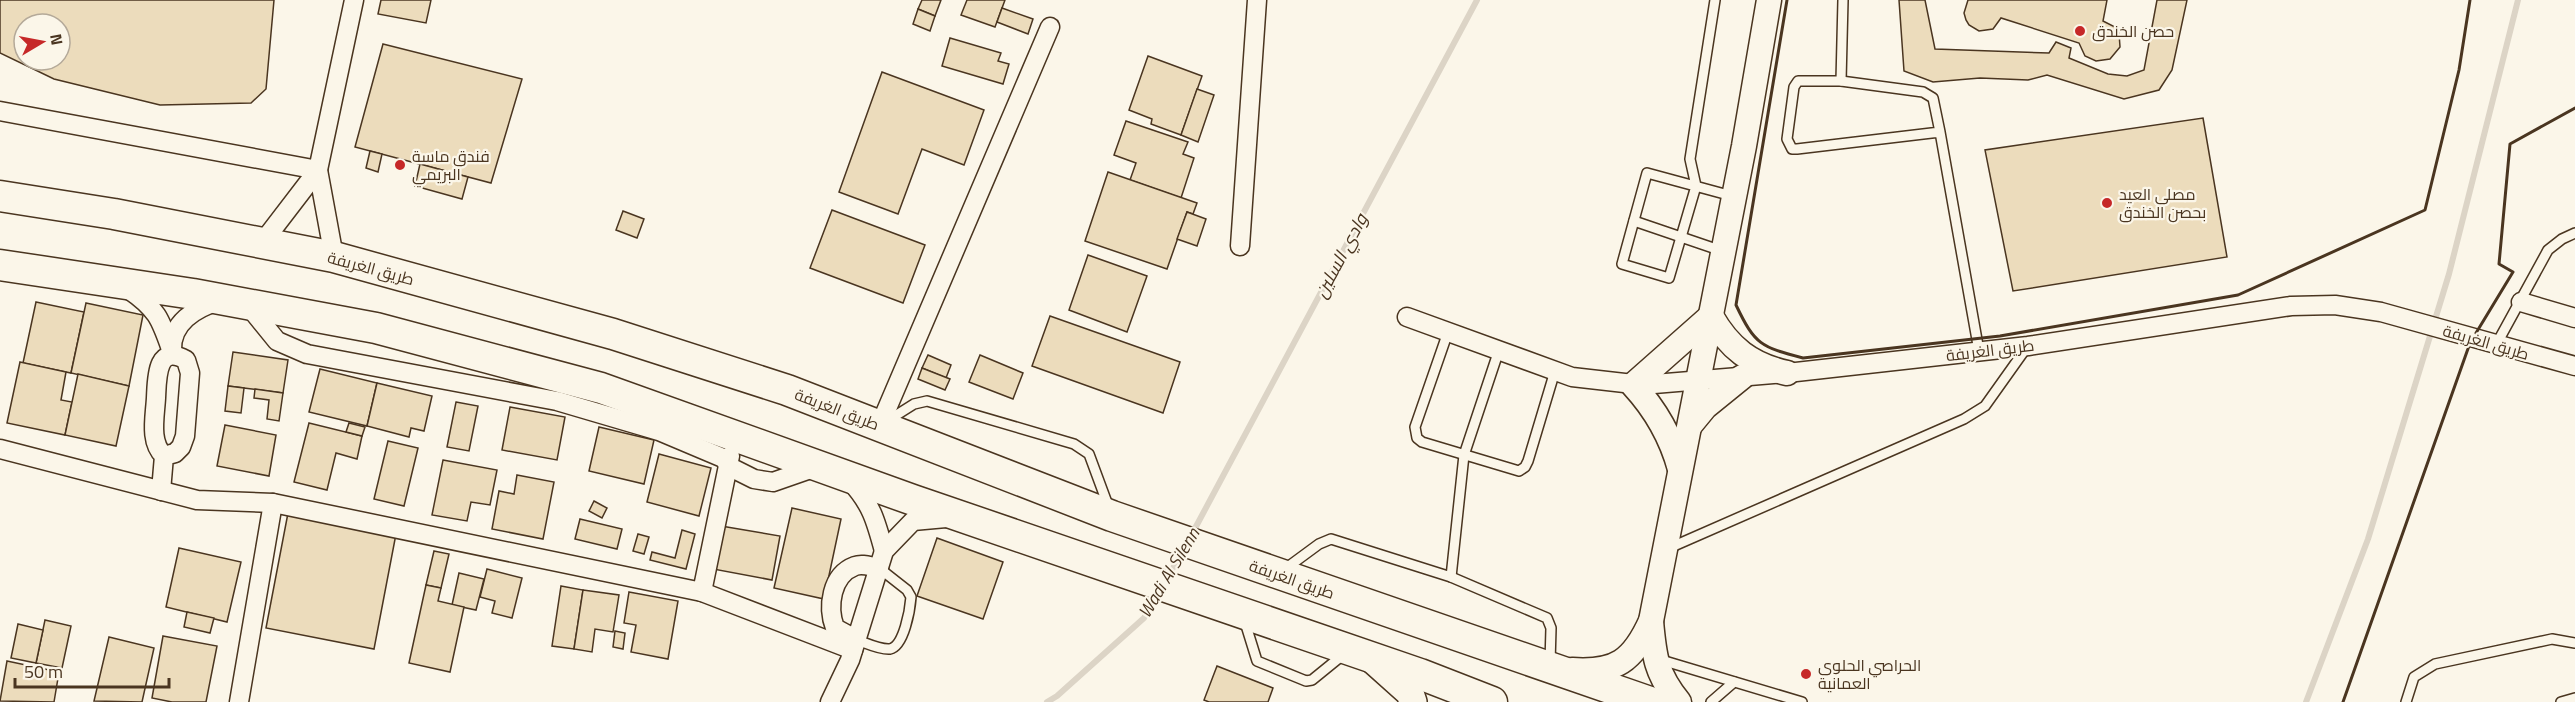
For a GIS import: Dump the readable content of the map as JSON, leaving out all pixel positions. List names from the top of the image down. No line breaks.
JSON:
{"streets":{"main road":["طريق الغريفة"]},"water":["وادي السلين","Wadi Al Silenn"],"places":["حصن الخندق","فندق ماسة البريمي","مصلى العيد بحصن الخندق","الحراصي الحلوى العمانية"],"scale_bar":"50 m","north":"right"}
